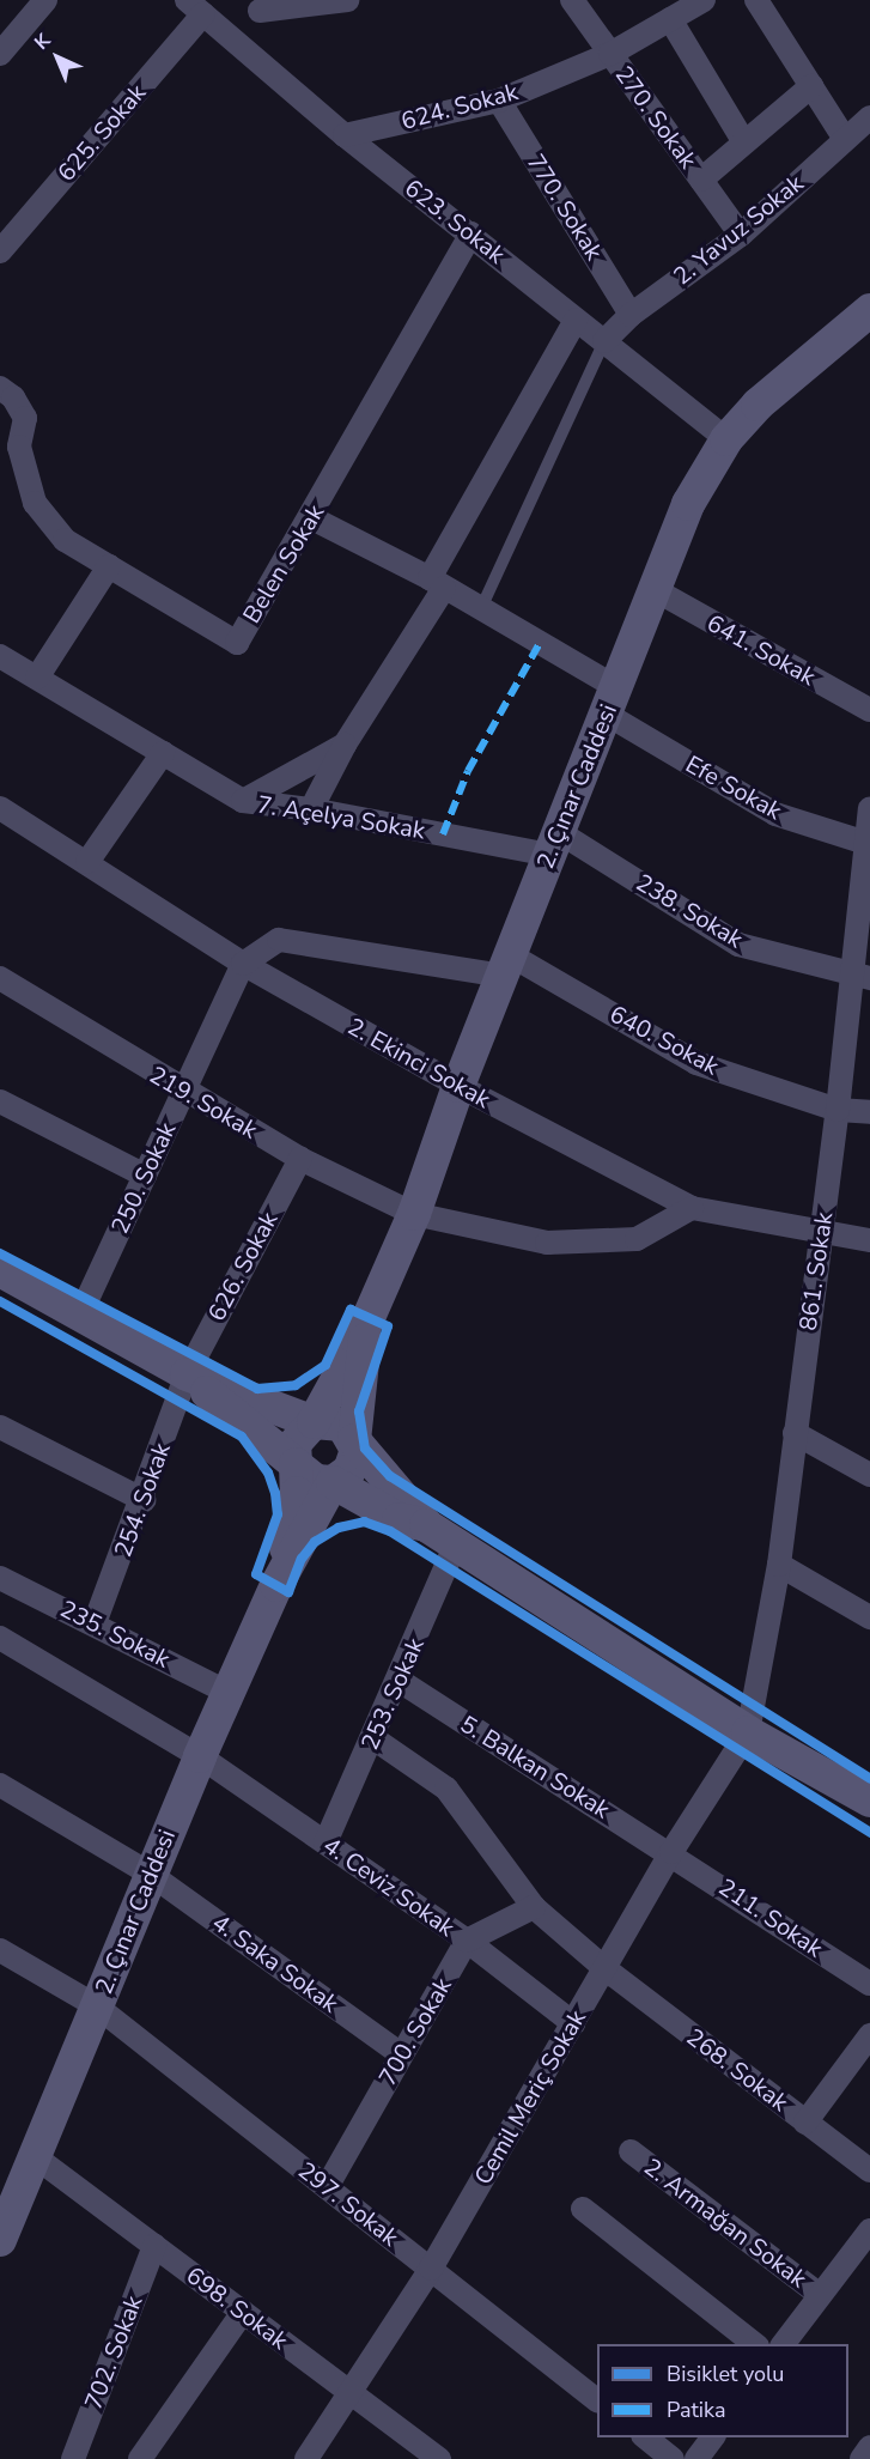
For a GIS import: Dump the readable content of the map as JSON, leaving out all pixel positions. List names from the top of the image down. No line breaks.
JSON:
{"streets":{"street":["624. Sokak","270. Sokak","625. Sokak","770. Sokak","623. Sokak","2. Yavuz Sokak","Belen Sokak","641. Sokak","2. Çınar Caddesi","Efe Sokak","7. Açelya Sokak","238. Sokak","640. Sokak","2. Ekinci Sokak","219. Sokak","250. Sokak","626. Sokak","861. Sokak","254. Sokak","235. Sokak","253. Sokak","5. Balkan Sokak","4. Ceviz Sokak","211. Sokak","4. Saka Sokak","700. Sokak","268. Sokak","Cemil Meriç Sokak","297. Sokak","2. Armağan Sokak","698. Sokak","702. Sokak"]},"crossings":[["624. Sokak","270. Sokak"],["624. Sokak","770. Sokak"],["624. Sokak","623. Sokak"],["270. Sokak","2. Yavuz Sokak"],["625. Sokak","623. Sokak"],["770. Sokak","2. Yavuz Sokak"],["623. Sokak","2. Yavuz Sokak"],["623. Sokak","Belen Sokak"],["623. Sokak","2. Çınar Caddesi"],["641. Sokak","2. Çınar Caddesi"],["2. Çınar Caddesi","Efe Sokak"],["2. Çınar Caddesi","7. Açelya Sokak"],["2. Çınar Caddesi","238. Sokak"],["2. Çınar Caddesi","640. Sokak"],["2. Çınar Caddesi","2. Ekinci Sokak"],["2. Çınar Caddesi","219. Sokak"],["2. Çınar Caddesi","235. Sokak"],["2. Çınar Caddesi","4. Ceviz Sokak"],["2. Çınar Caddesi","4. Saka Sokak"],["2. Çınar Caddesi","297. Sokak"],["2. Çınar Caddesi","698. Sokak"],["Efe Sokak","861. Sokak"],["7. Açelya Sokak","238. Sokak"],["238. Sokak","861. Sokak"],["640. Sokak","861. Sokak"],["2. Ekinci Sokak","219. Sokak"],["2. Ekinci Sokak","250. Sokak"],["2. Ekinci Sokak","861. Sokak"],["219. Sokak","250. Sokak"],["219. Sokak","626. Sokak"],["626. Sokak","254. Sokak"],["861. Sokak","Cemil Meriç Sokak"],["254. Sokak","235. Sokak"],["253. Sokak","5. Balkan Sokak"],["253. Sokak","4. Ceviz Sokak"],["253. Sokak","268. Sokak"],["5. Balkan Sokak","211. Sokak"],["5. Balkan Sokak","Cemil Meriç Sokak"],["4. Ceviz Sokak","700. Sokak"],["4. Ceviz Sokak","Cemil Meriç Sokak"],["211. Sokak","Cemil Meriç Sokak"],["4. Saka Sokak","700. Sokak"],["700. Sokak","297. Sokak"],["268. Sokak","Cemil Meriç Sokak"],["Cemil Meriç Sokak","297. Sokak"],["Cemil Meriç Sokak","698. Sokak"],["698. Sokak","702. Sokak"]],"legend":["Bisiklet yolu","Patika"],"north":"top left"}
